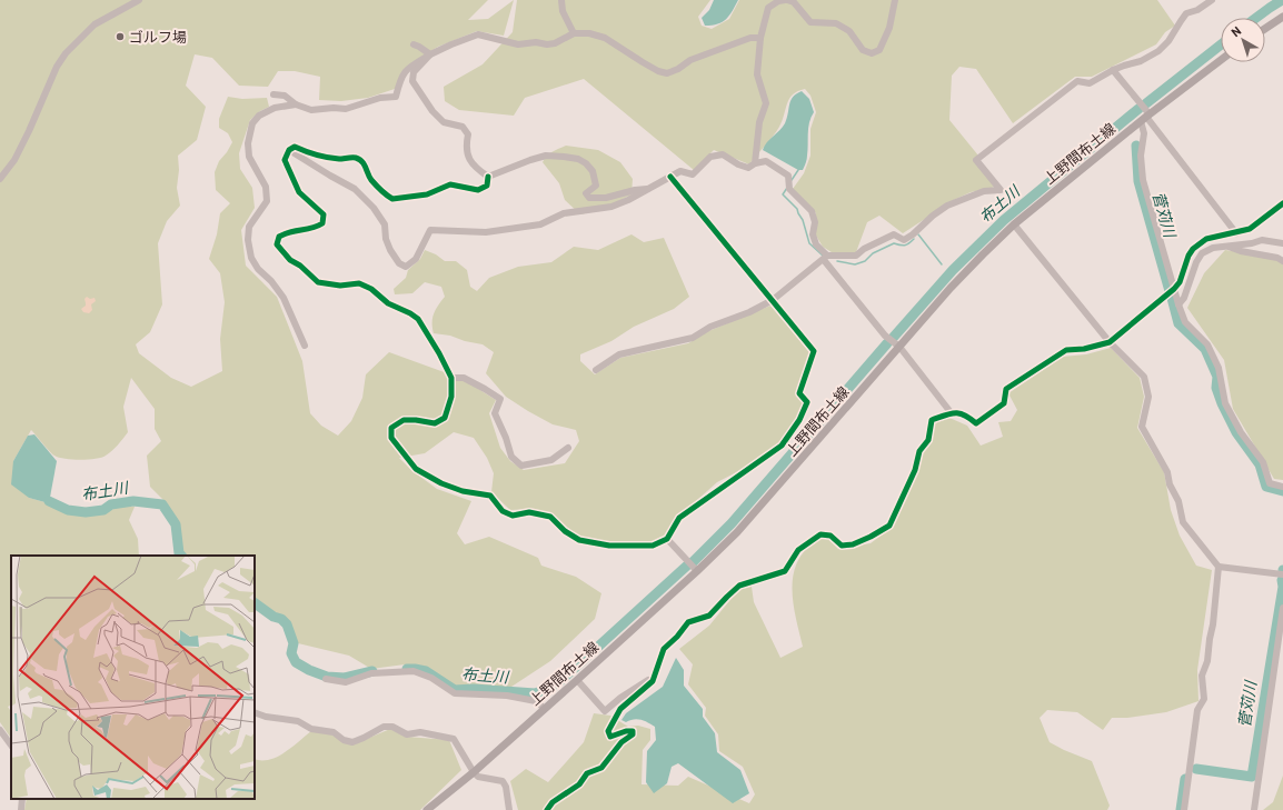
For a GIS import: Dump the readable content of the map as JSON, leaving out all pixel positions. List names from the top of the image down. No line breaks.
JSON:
{"streets":{"main road":["上野間布土線"]},"water":["布土川","菅苅川"],"places":["ゴルフ場"],"north":"top left"}
